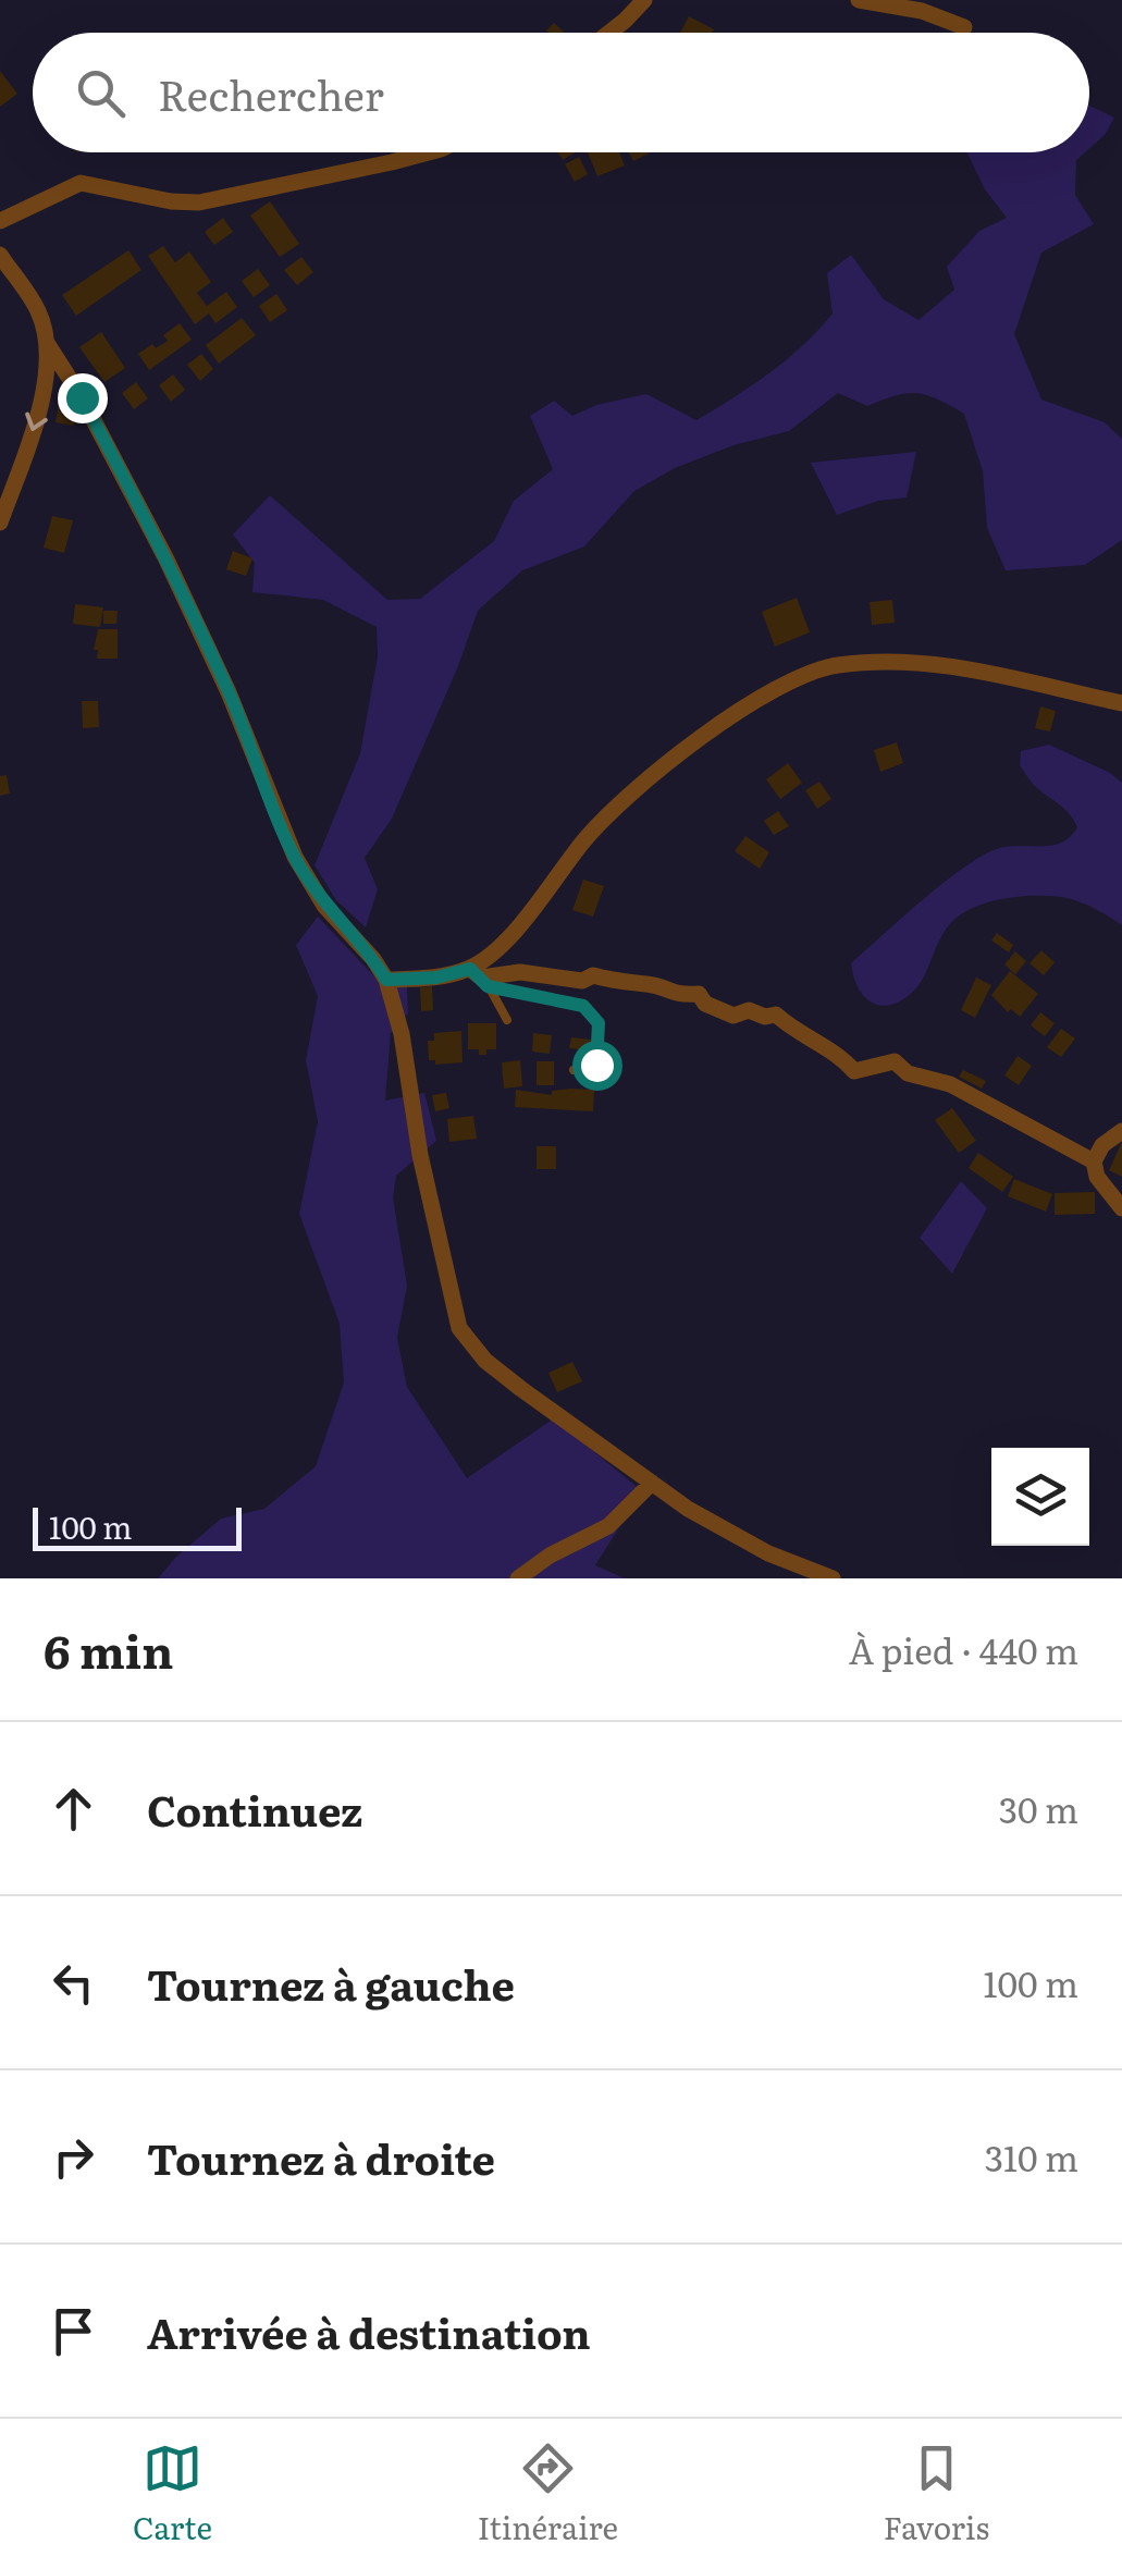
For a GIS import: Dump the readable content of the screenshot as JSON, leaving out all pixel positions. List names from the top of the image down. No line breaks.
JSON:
{"scale_bar":"100 m","page":{"search":"Rechercher","scale":"100 m","heading":["6 min","À pied · 440 m"],"list":[["Continuez","30 m"],["Tournez à gauche","100 m"],["Tournez à droite","310 m"],"Arrivée à destination"],"nav":["Carte","Itinéraire","Favoris"]}}
